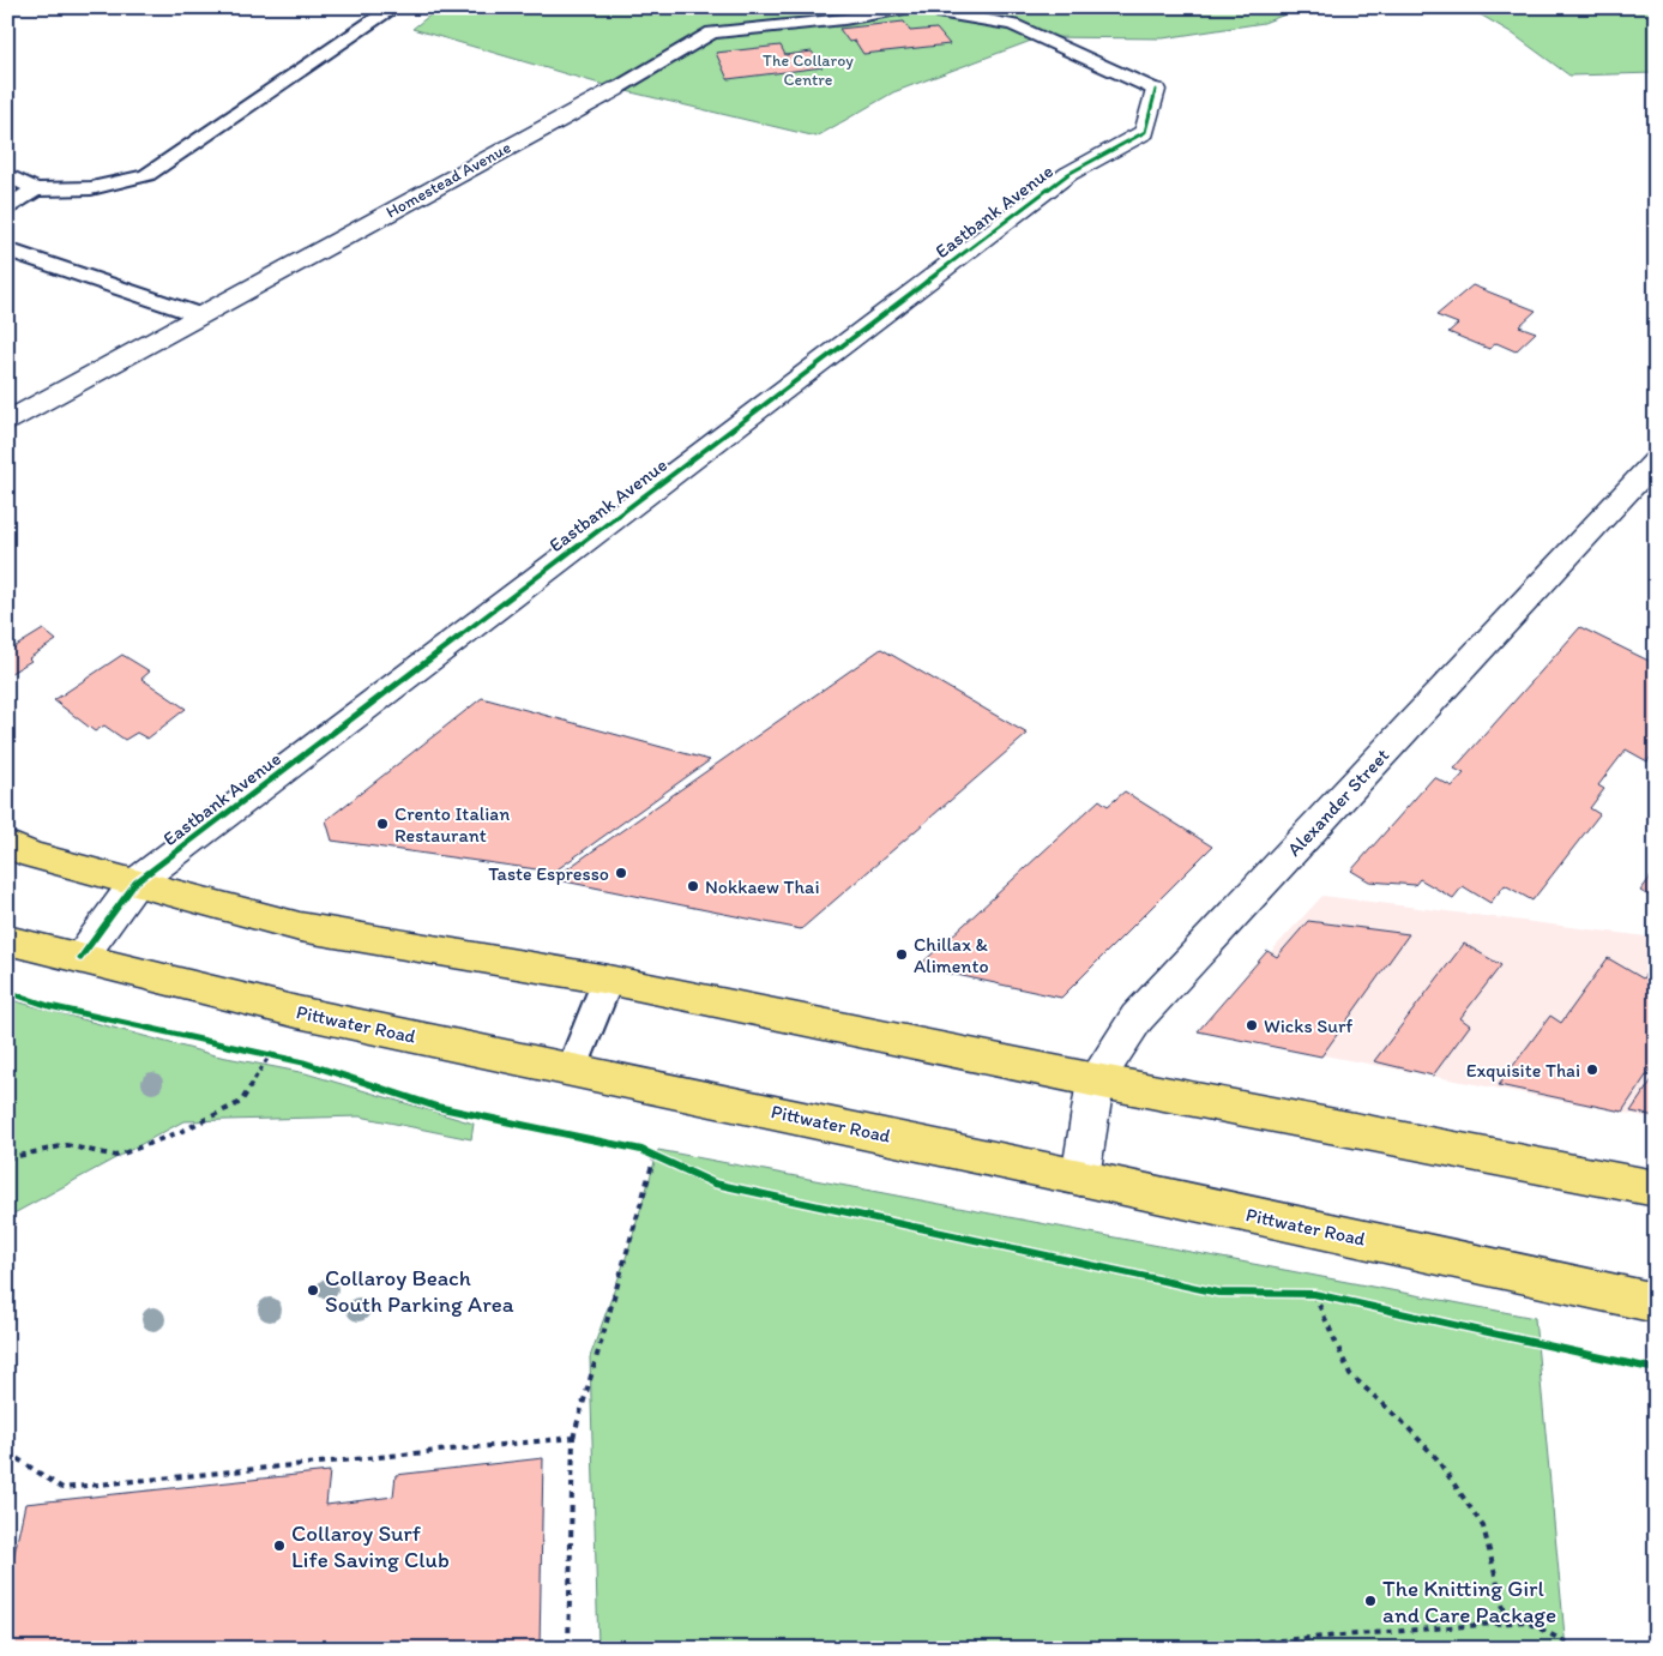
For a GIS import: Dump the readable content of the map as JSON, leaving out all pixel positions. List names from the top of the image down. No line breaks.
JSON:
{"streets":{"highway":["Pittwater Road"],"street":["Homestead Avenue","Eastbank Avenue","Alexander Street"]},"crossings":[["Eastbank Avenue","Pittwater Road"],["Alexander Street","Pittwater Road"]],"parks":["The Collaroy Centre"],"places":["Crento Italian Restaurant","Taste Espresso","Nokkaew Thai","Chillax & Alimento","Wicks Surf","Exquisite Thai","Collaroy Beach South Parking Area","Collaroy Surf Life Saving Club","The Knitting Girl and Care Package"]}
